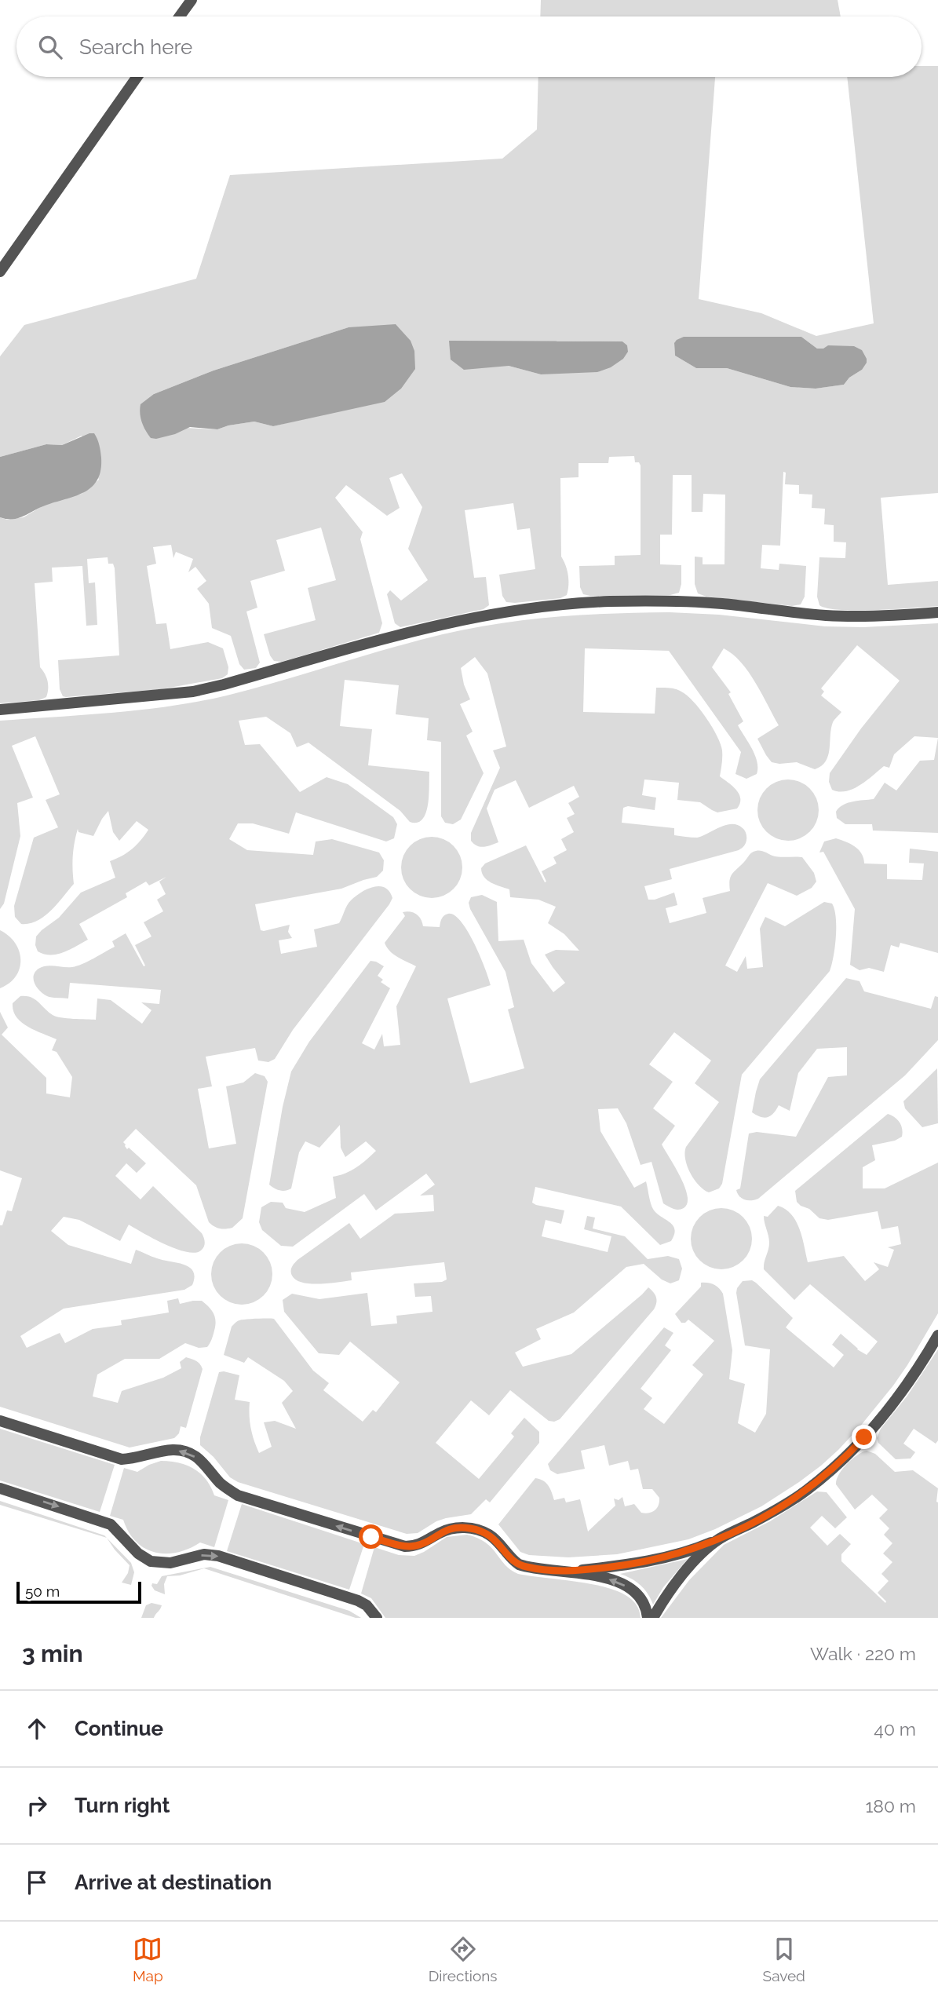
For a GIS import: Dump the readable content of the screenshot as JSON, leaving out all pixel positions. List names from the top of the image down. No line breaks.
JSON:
{"scale_bar":"50 m","page":{"search":"Search here","scale":"50 m","heading":["3 min","Walk · 220 m"],"list":[["Continue","40 m"],["Turn right","180 m"],"Arrive at destination"],"nav":["Map","Directions","Saved"]}}
